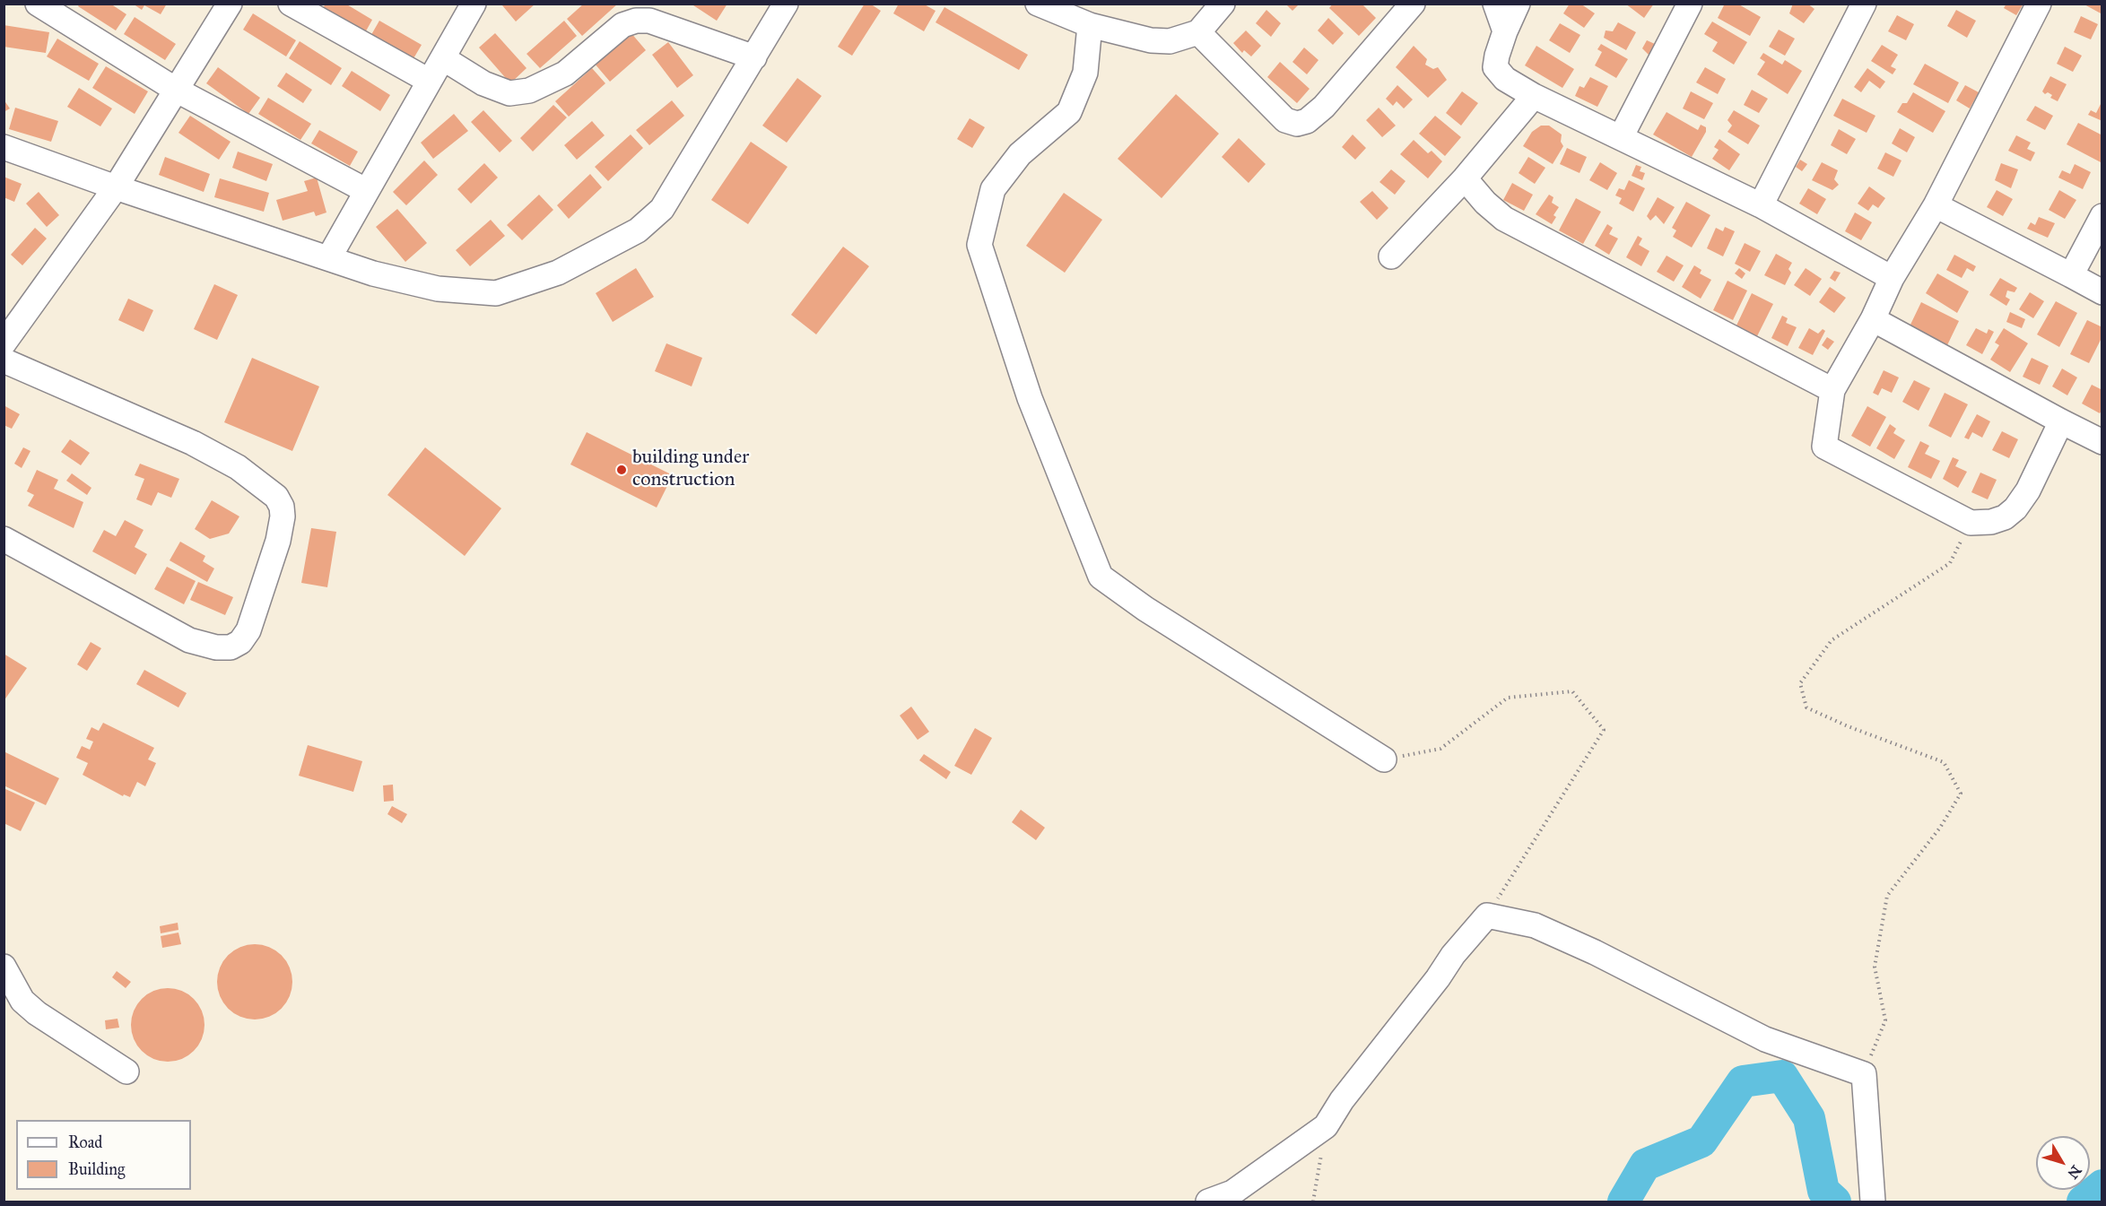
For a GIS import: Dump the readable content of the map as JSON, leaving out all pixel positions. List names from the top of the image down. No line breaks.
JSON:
{"places":["building under construction"],"legend":["Road","Building"],"north":"bottom right"}
